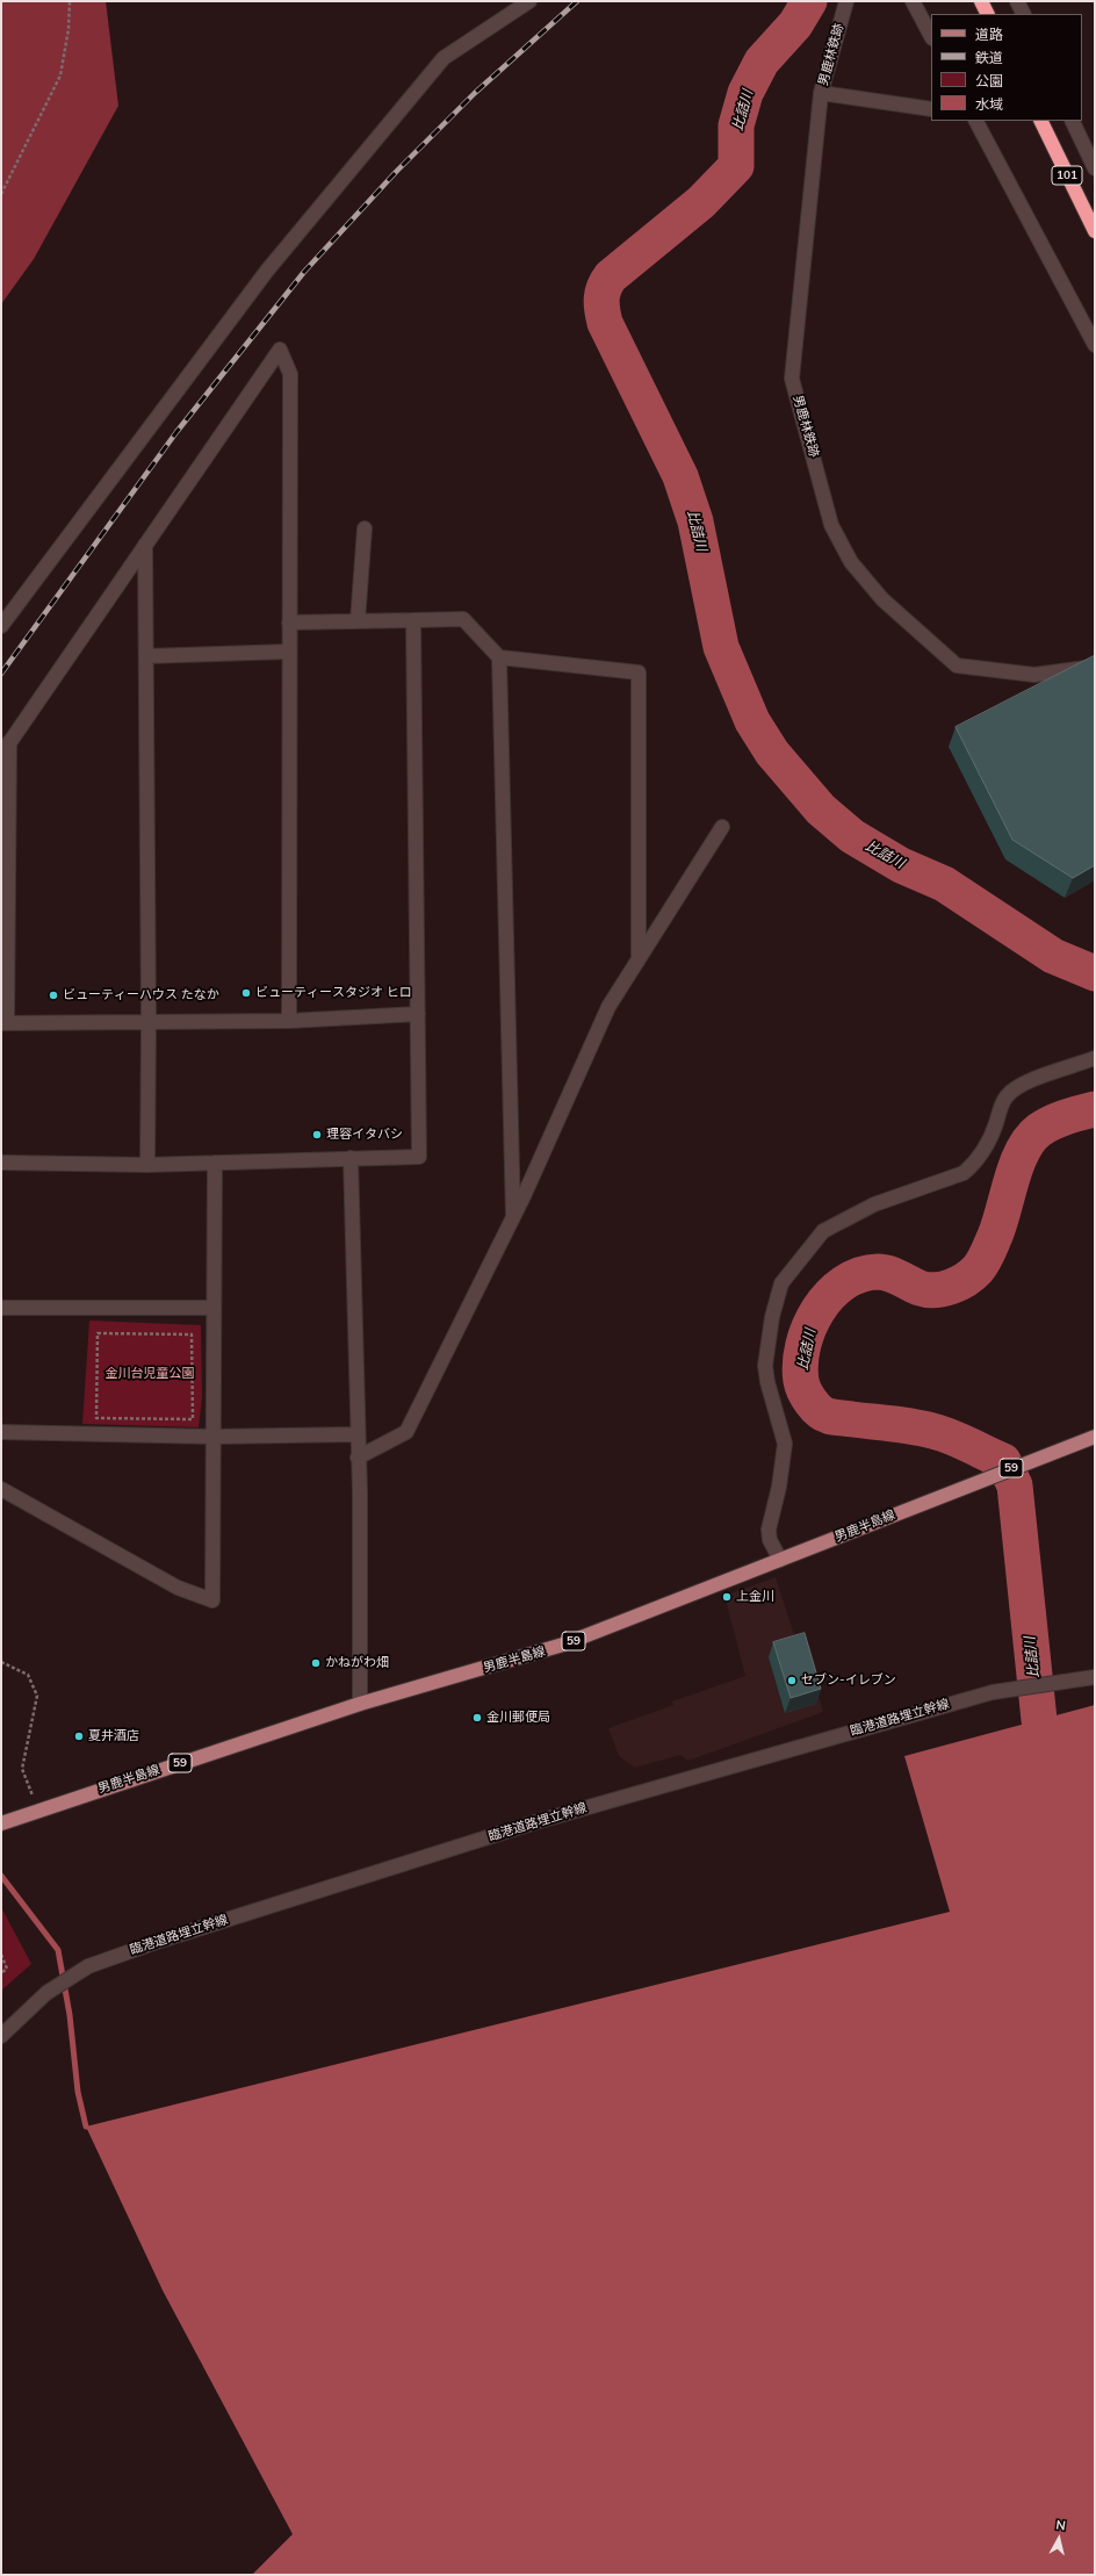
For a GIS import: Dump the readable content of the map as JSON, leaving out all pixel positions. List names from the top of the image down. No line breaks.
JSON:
{"streets":{"highway":["101"],"main road":["59","男鹿半島線"],"street":["男鹿林鉄跡","臨港道路埋立幹線"]},"water":["比詰川"],"parks":["金川台児童公園"],"places":["ビューティースタジオ ヒロ","ビューティーハウス たなか","理容イタバシ","上金川","かねがわ畑","セブン-イレブン","金川郵便局","夏井酒店"],"legend":["道路","鉄道","公園","水域"],"north":"top"}
